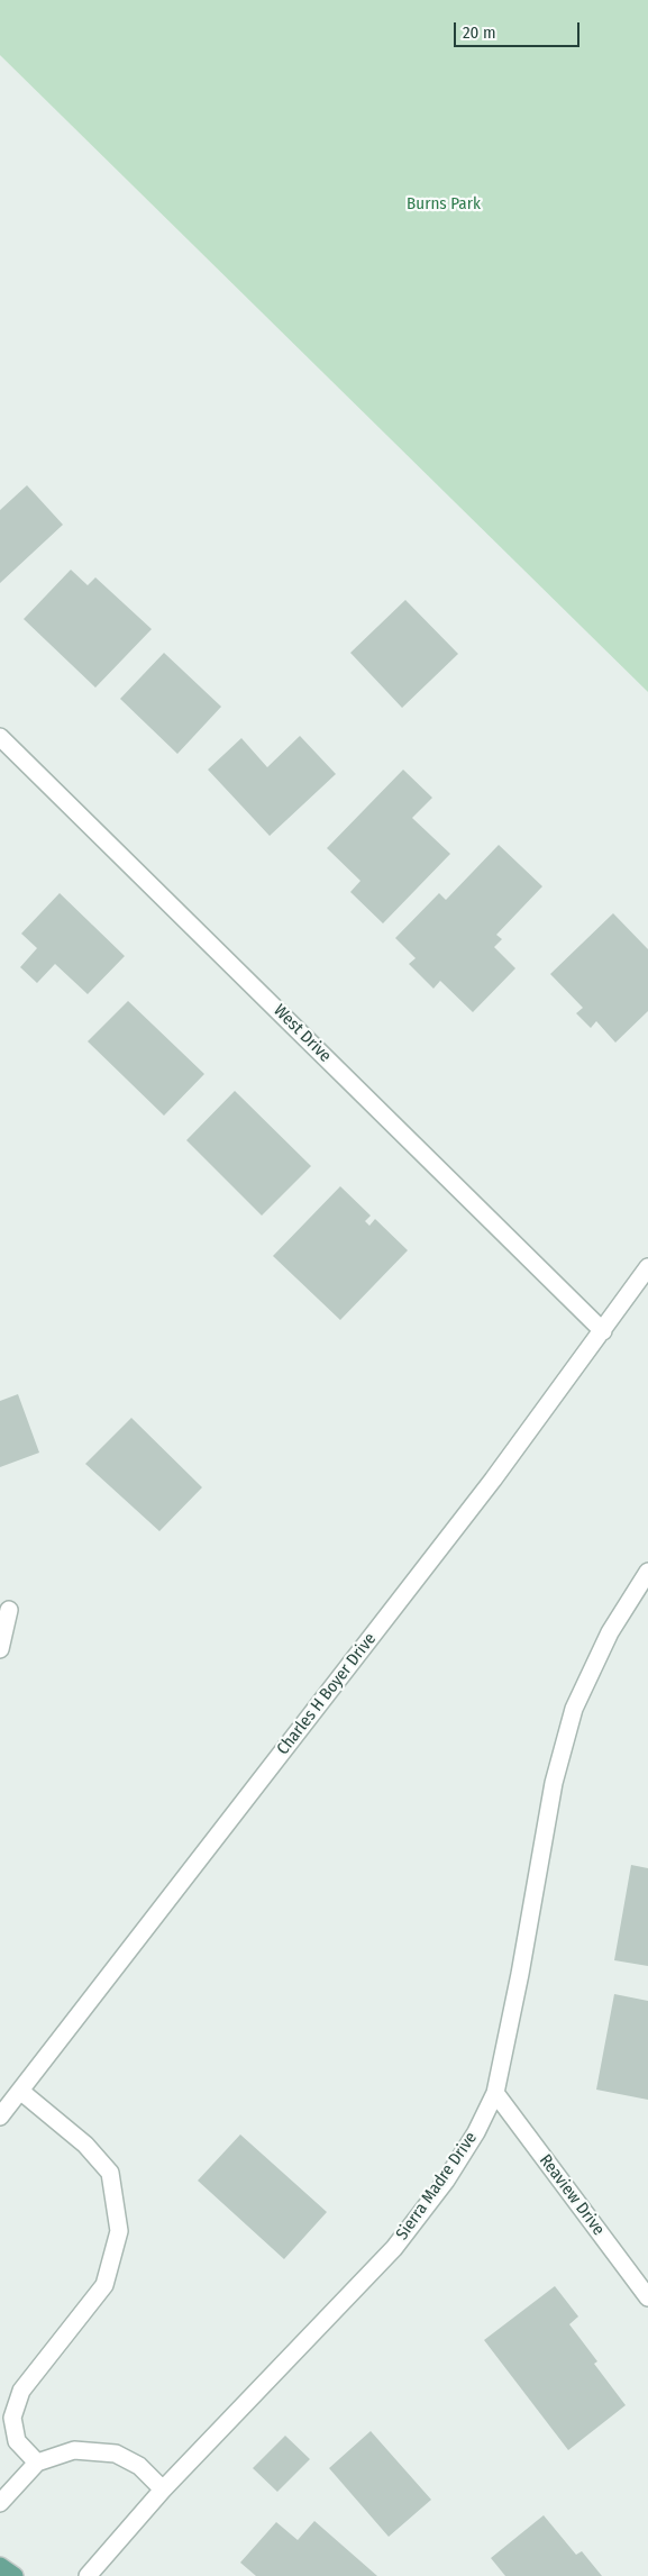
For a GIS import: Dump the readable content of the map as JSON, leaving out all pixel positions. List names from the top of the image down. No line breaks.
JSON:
{"streets":{"street":["West Drive","Charles H Boyer Drive","Sierra Madre Drive","Reaview Drive"]},"crossings":[["West Drive","Charles H Boyer Drive"],["Sierra Madre Drive","Reaview Drive"]],"parks":["Burns Park"],"scale_bar":"20 m"}
